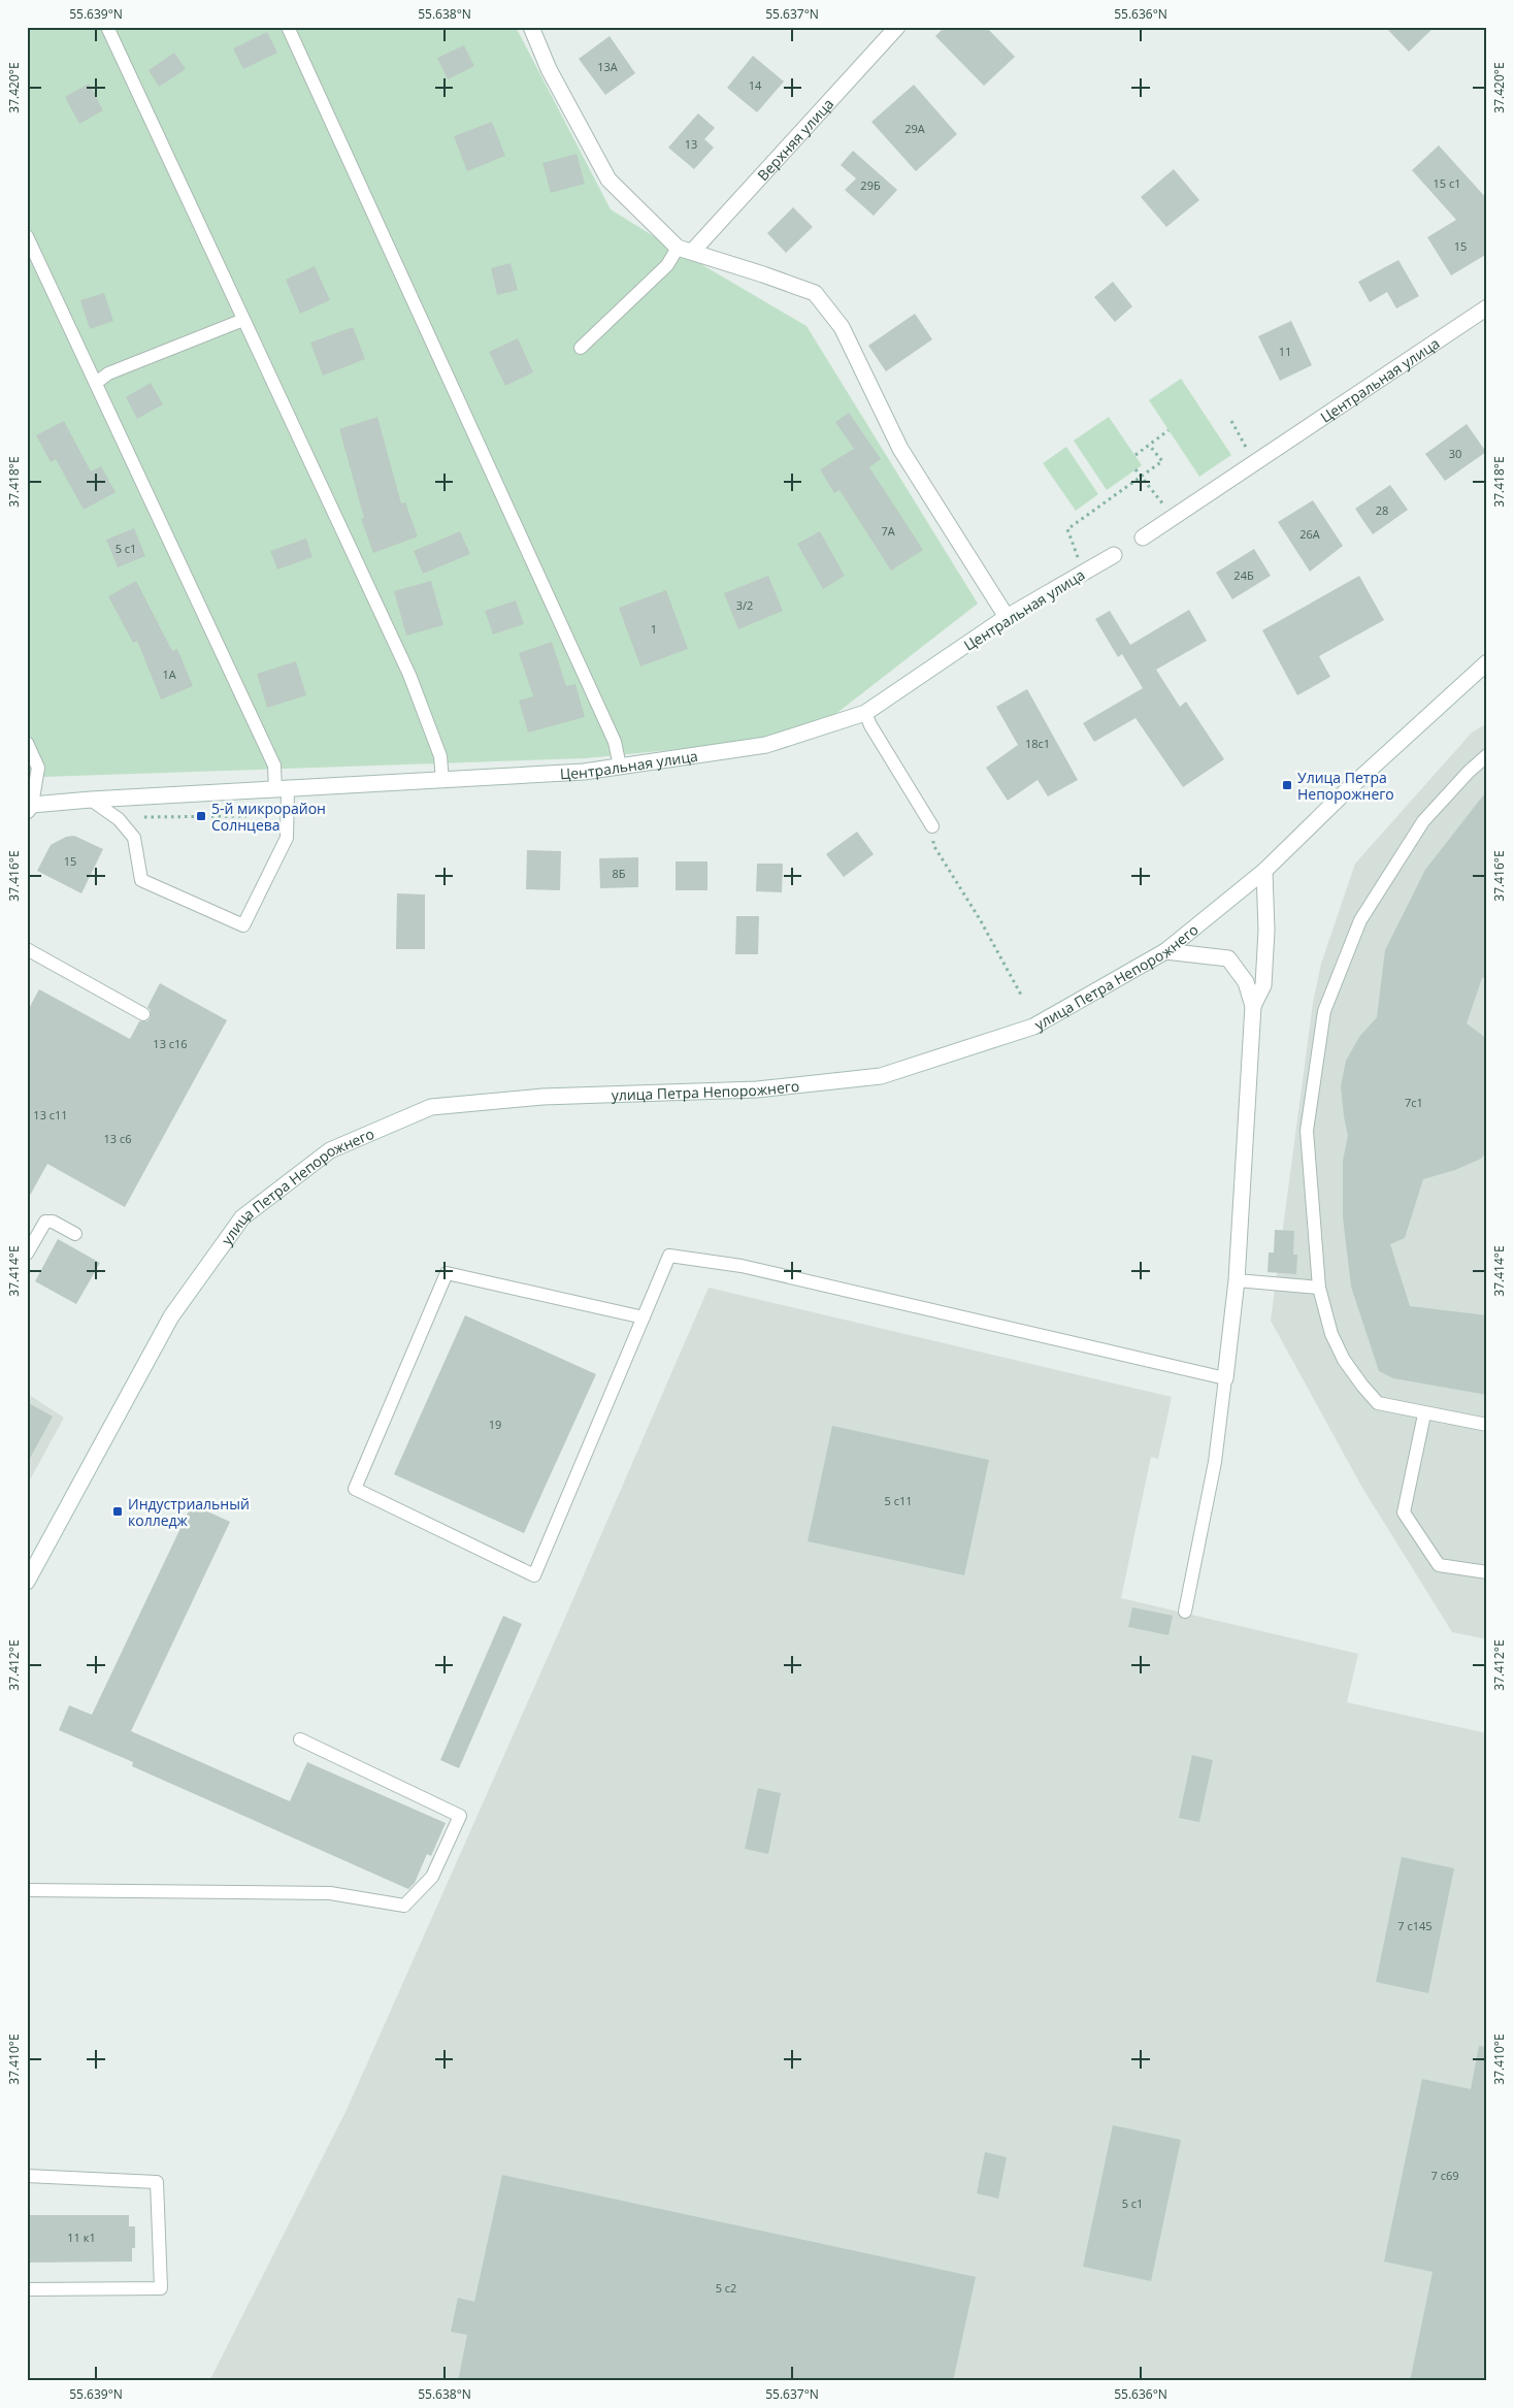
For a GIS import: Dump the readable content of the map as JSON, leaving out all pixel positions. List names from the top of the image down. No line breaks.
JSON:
{"streets":{"street":["Верхняя улица","Центральная улица","улица Петра Непорожнего"]},"places":{"transit":["Улица Петра Непорожнего","5-й микрорайон Солнцева","Индустриальный колледж"]},"house_numbers":["13А","14","29А","13","15 с1","29Б","15","11","30","28","7А","26А","5 с1","24Б","3/2","1","1А","18с1","15","8Б","13 c16","7с1","13 c11","13 c6","19","5 с11","7 c145","7 с69","5 с1","11 к1","5 с2"],"coordinates":["55.639°N","55.638°N","55.637°N","55.636°N","37.420°E","37.418°E","37.416°E","37.414°E","37.412°E","37.410°E"]}
